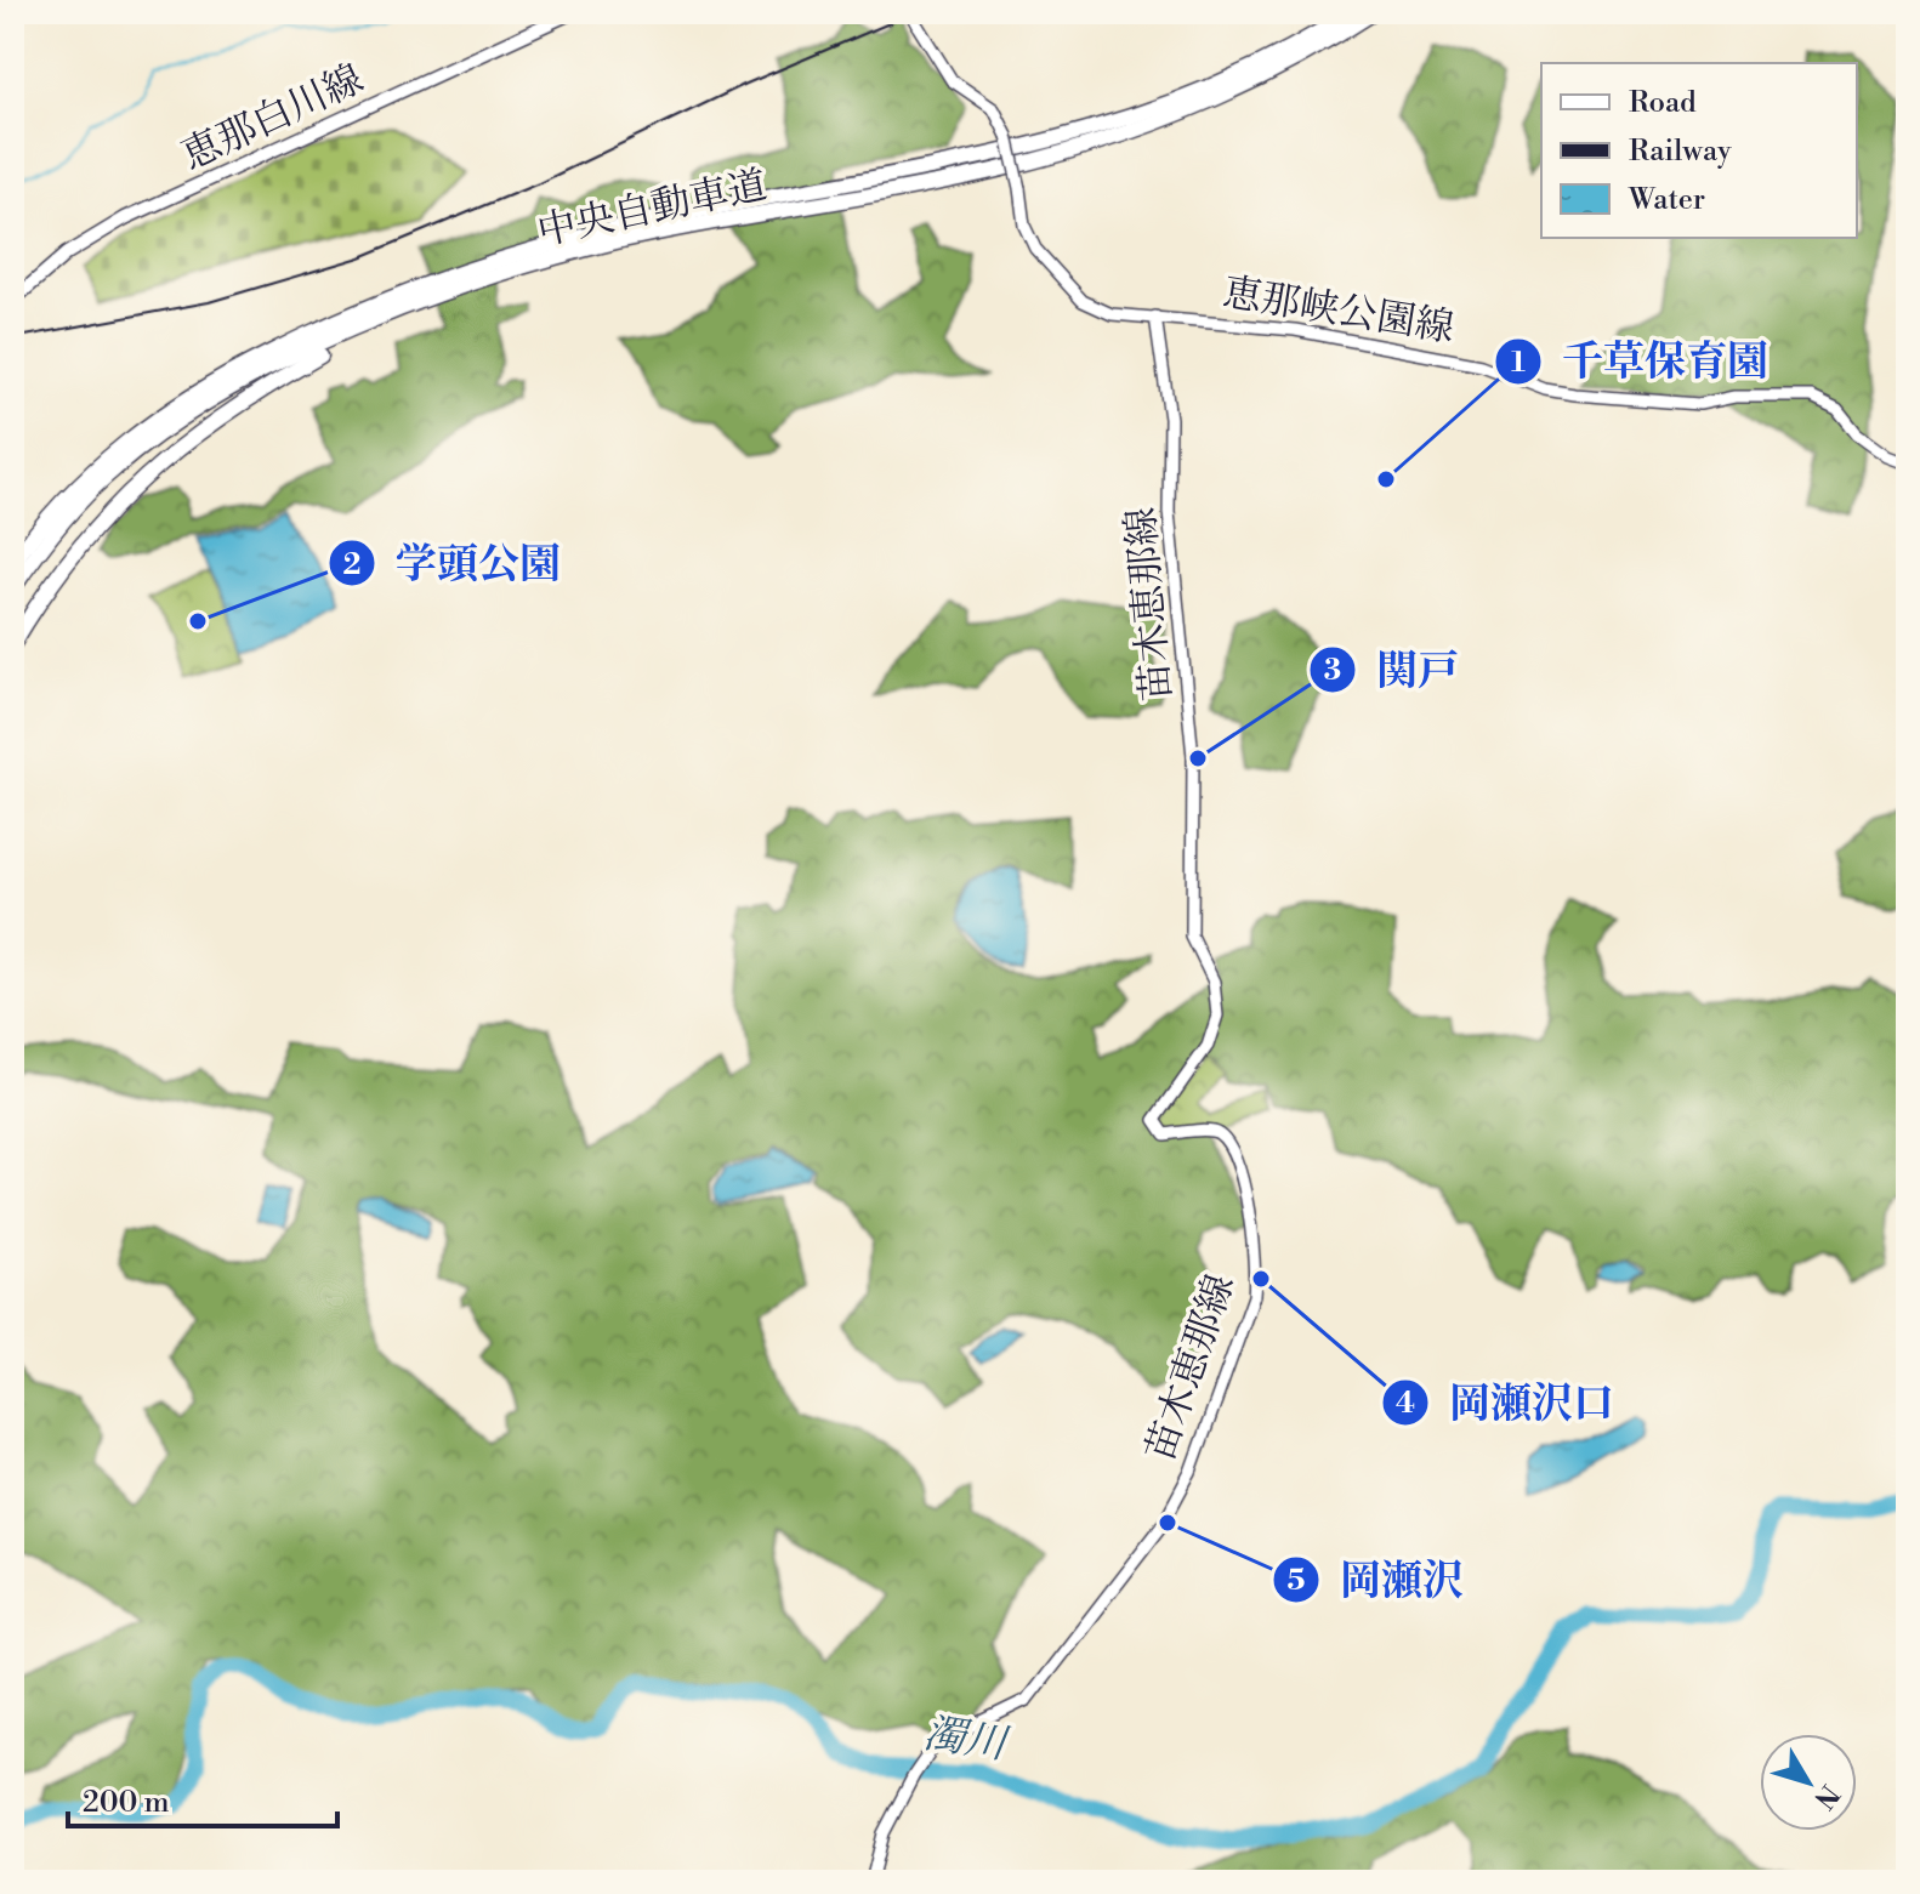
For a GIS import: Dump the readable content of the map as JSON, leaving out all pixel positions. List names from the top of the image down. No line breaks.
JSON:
{"streets":{"highway":["中央自動車道"],"main road":["恵那白川線","恵那峡公園線","苗木恵那線"]},"crossings":[["恵那峡公園線","苗木恵那線"]],"water":["濁川"],"places":["千草保育園","学頭公園","関戸","岡瀬沢口","岡瀬沢"],"legend":["Road","Railway","Water"],"scale_bar":"200 m","north":"bottom right"}
